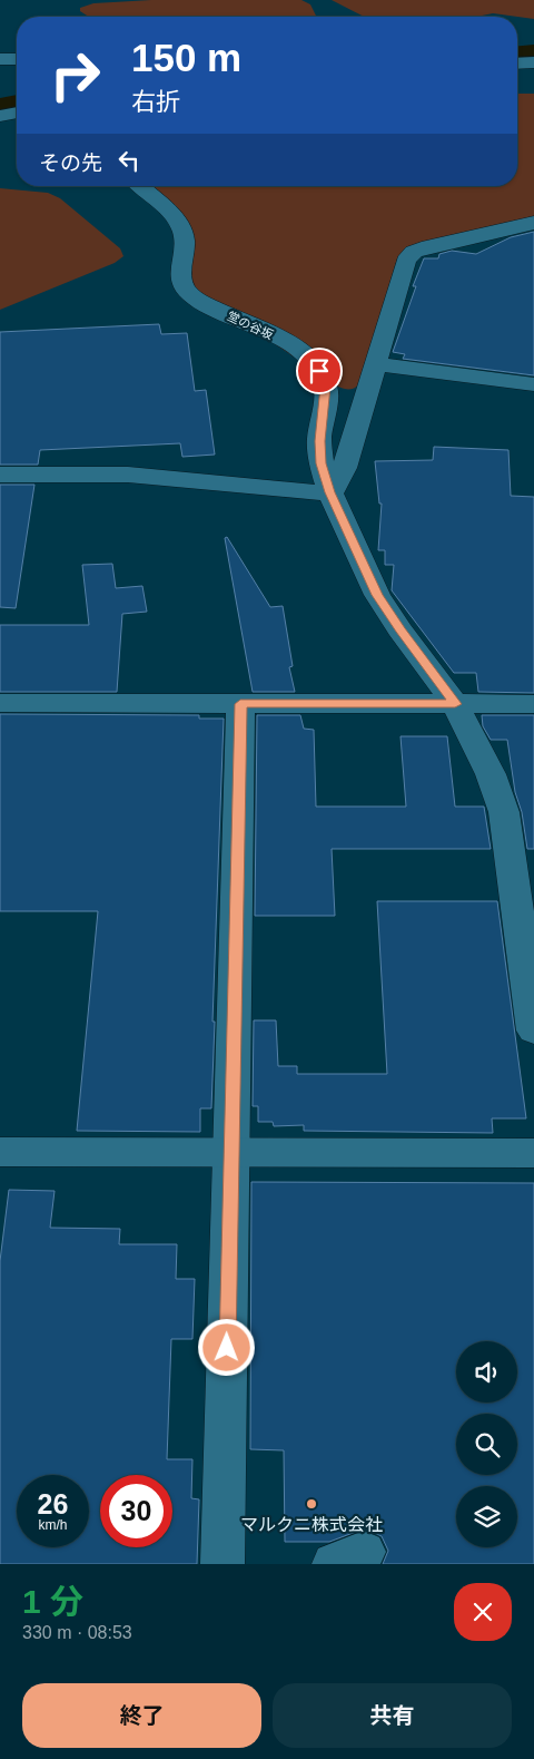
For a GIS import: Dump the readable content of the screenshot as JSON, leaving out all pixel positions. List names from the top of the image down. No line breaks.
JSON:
{"streets":{"street":["堂の谷坂"]},"places":["マルクニ株式会社"],"page":{"turn":["150 m","右折"],"then":"その先","speed":"26 km/h","limit":"30","heading":["1 分","330 m · 08:53"],"buttons":["終了","共有"]}}
